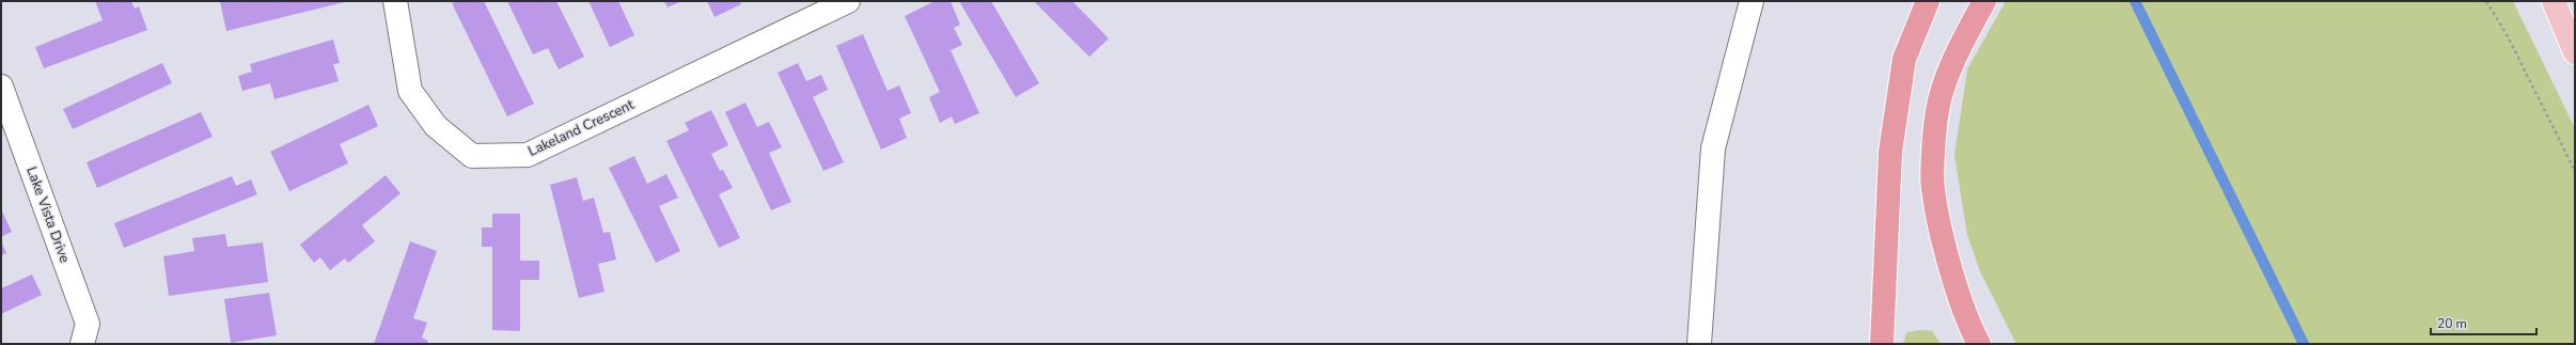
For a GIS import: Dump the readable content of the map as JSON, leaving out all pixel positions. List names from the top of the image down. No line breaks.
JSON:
{"streets":{"street":["Lakeland Crescent","Lake Vista Drive"]},"scale_bar":"20 m"}
